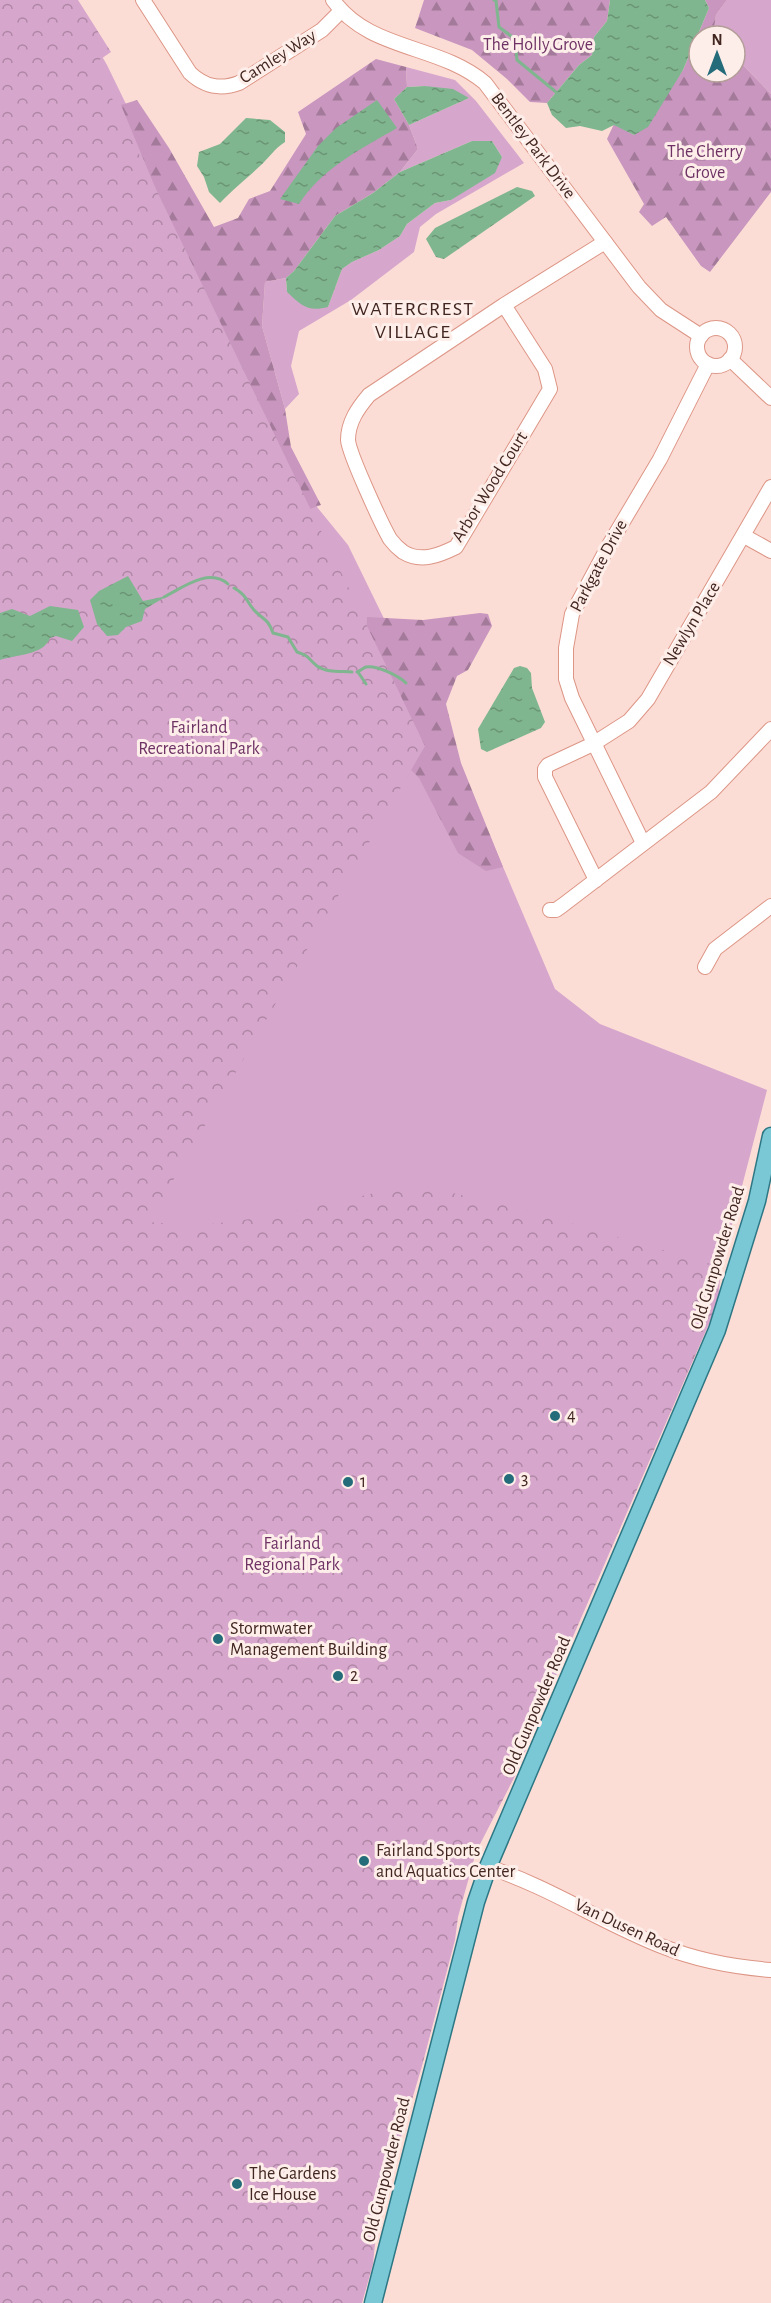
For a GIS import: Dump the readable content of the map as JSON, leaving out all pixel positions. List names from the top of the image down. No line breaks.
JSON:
{"streets":{"main road":["Old Gunpowder Road"],"street":["Camley Way","Bentley Park Drive","Arbor Wood Court","Parkgate Drive","Newlyn Place","Van Dusen Road"]},"crossings":[["Camley Way","Bentley Park Drive"],["Bentley Park Drive","Arbor Wood Court"],["Bentley Park Drive","Parkgate Drive"],["Parkgate Drive","Newlyn Place"],["Old Gunpowder Road","Van Dusen Road"]],"districts":["WATERCREST VILLAGE"],"parks":["The Holly Grove","The Cherry Grove","Fairland Recreational Park","Fairland Regional Park"],"places":["4","3","1","Stormwater Management Building","2","Fairland Sports and Aquatics Center","The Gardens Ice House"],"north":"top"}
